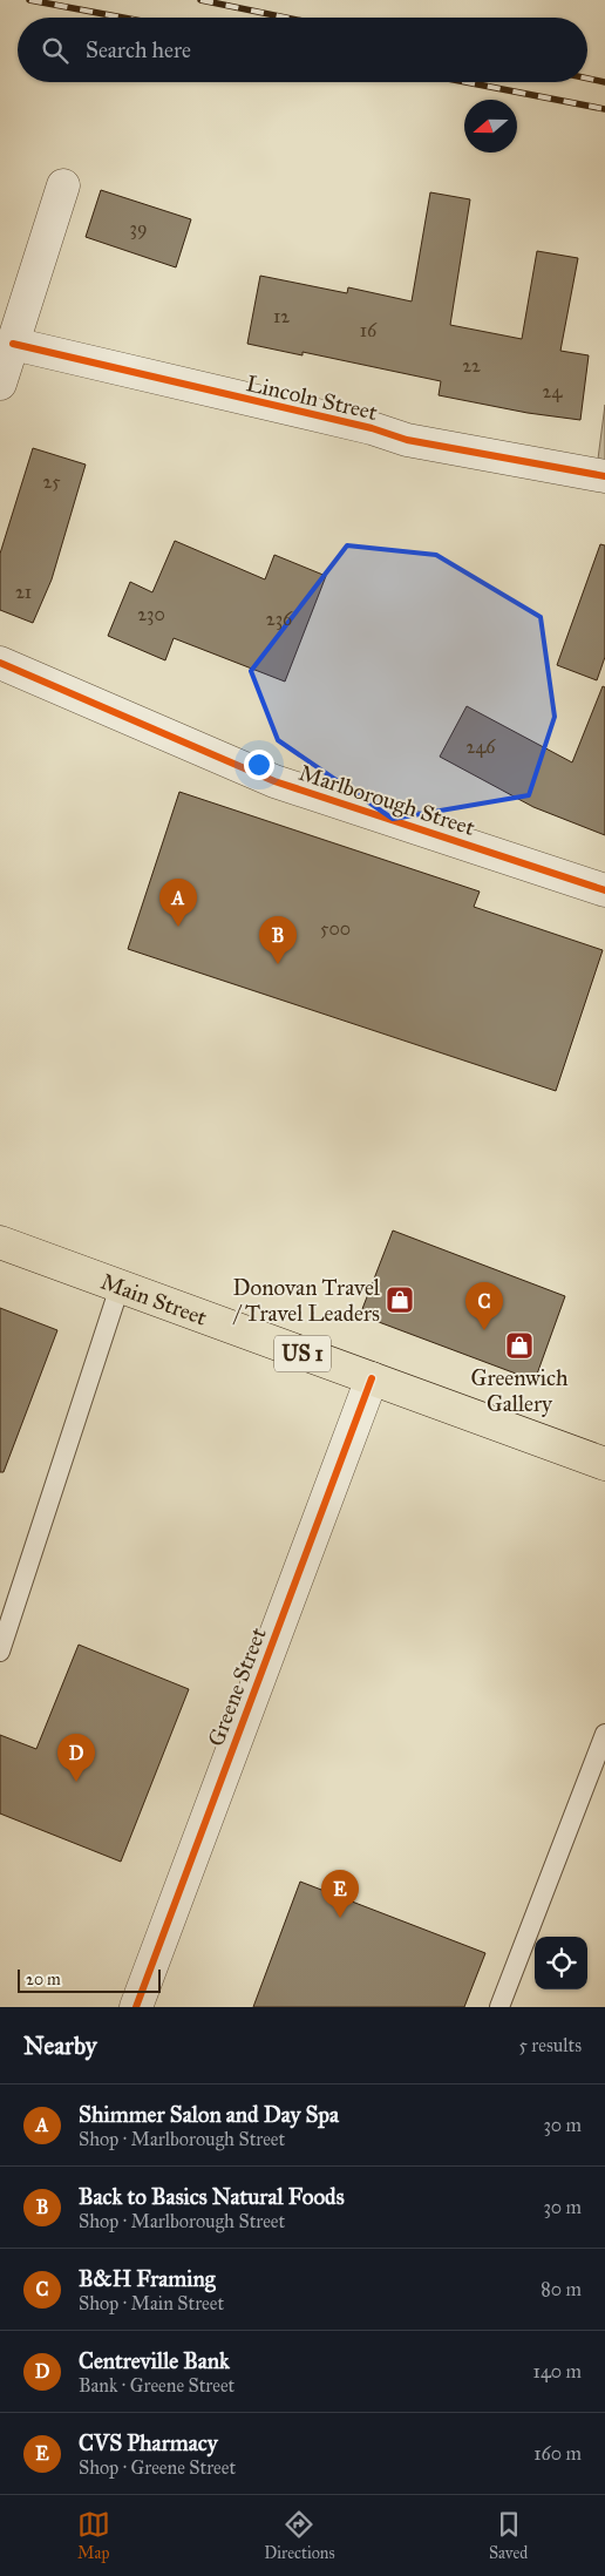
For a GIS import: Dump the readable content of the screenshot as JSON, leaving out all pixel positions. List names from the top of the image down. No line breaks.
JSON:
{"streets":{"main road":["Main Street","US 1"],"street":["Lincoln Street","Marlborough Street","Greene Street"]},"crossings":[["Main Street","Greene Street"]],"places":{"shop":["Donovan Travel / Travel Leaders","Greenwich Gallery"]},"house_numbers":["39","12","16","22","24","25","21","230","236","246","500"],"scale_bar":"20 m","north":"left","page":{"search":"Search here","pins":["A","B","C","D","E"],"scale":"20 m","heading":["Nearby","5 results"],"list":[{"mark":"A","name":"Shimmer Salon and Day Spa","note":"Shop · Marlborough Street","value":"30 m"},{"mark":"B","name":"Back to Basics Natural Foods","note":"Shop · Marlborough Street","value":"30 m"},{"mark":"C","name":"B&H Framing","note":"Shop · Main Street","value":"80 m"},{"mark":"D","name":"Centreville Bank","note":"Bank · Greene Street","value":"140 m"},{"mark":"E","name":"CVS Pharmacy","note":"Shop · Greene Street","value":"160 m"}],"nav":["Map","Directions","Saved"]}}
